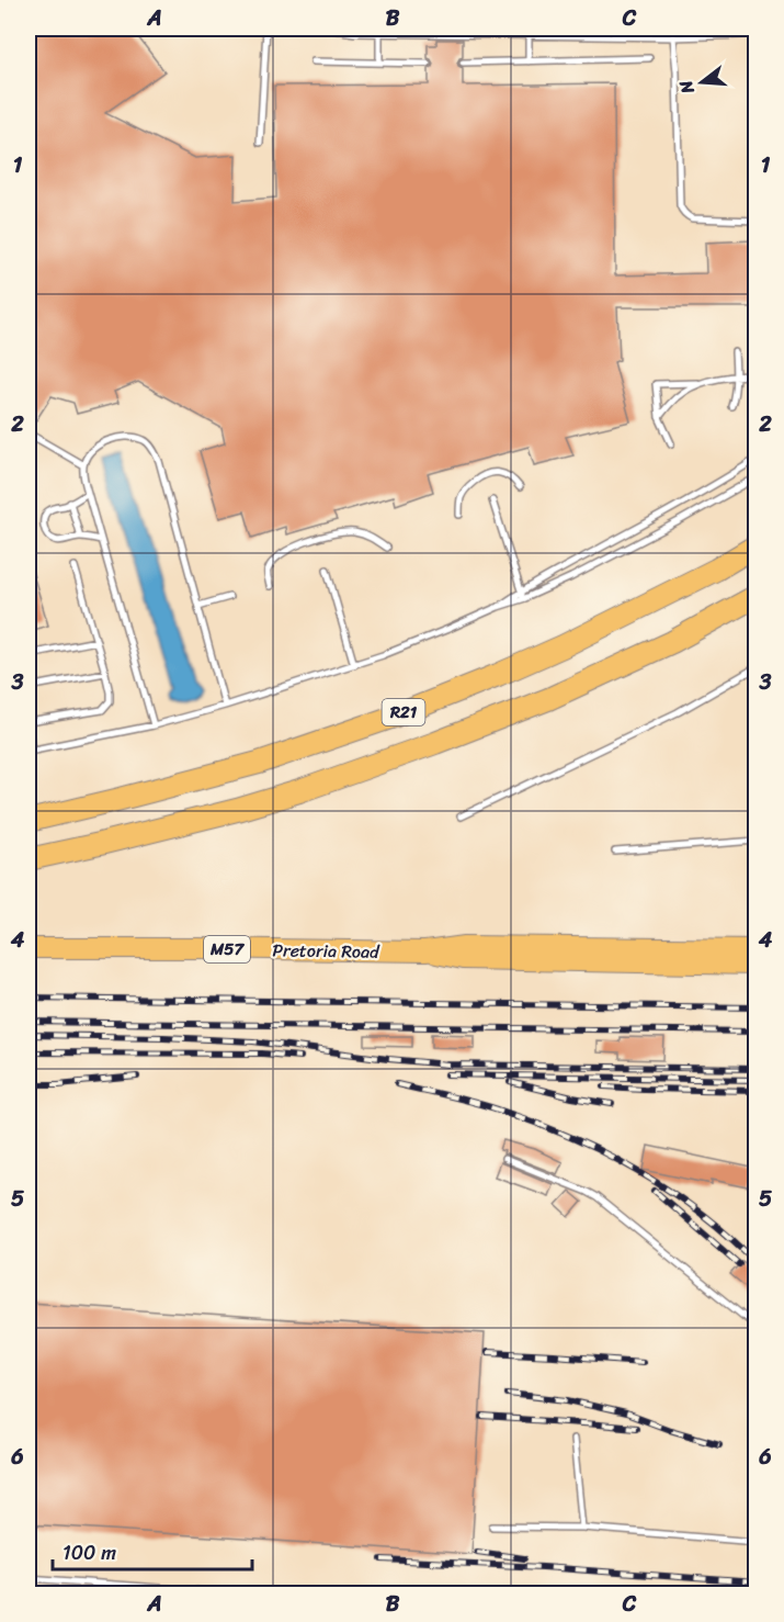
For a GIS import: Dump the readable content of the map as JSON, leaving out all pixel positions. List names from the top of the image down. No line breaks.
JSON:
{"streets":{"highway":["R21"],"main road":["M57","Pretoria Road"]},"scale_bar":"100 m","north":"left","grid":{"columns":["A","B","C"],"rows":["1","2","3","4","5","6"]}}
